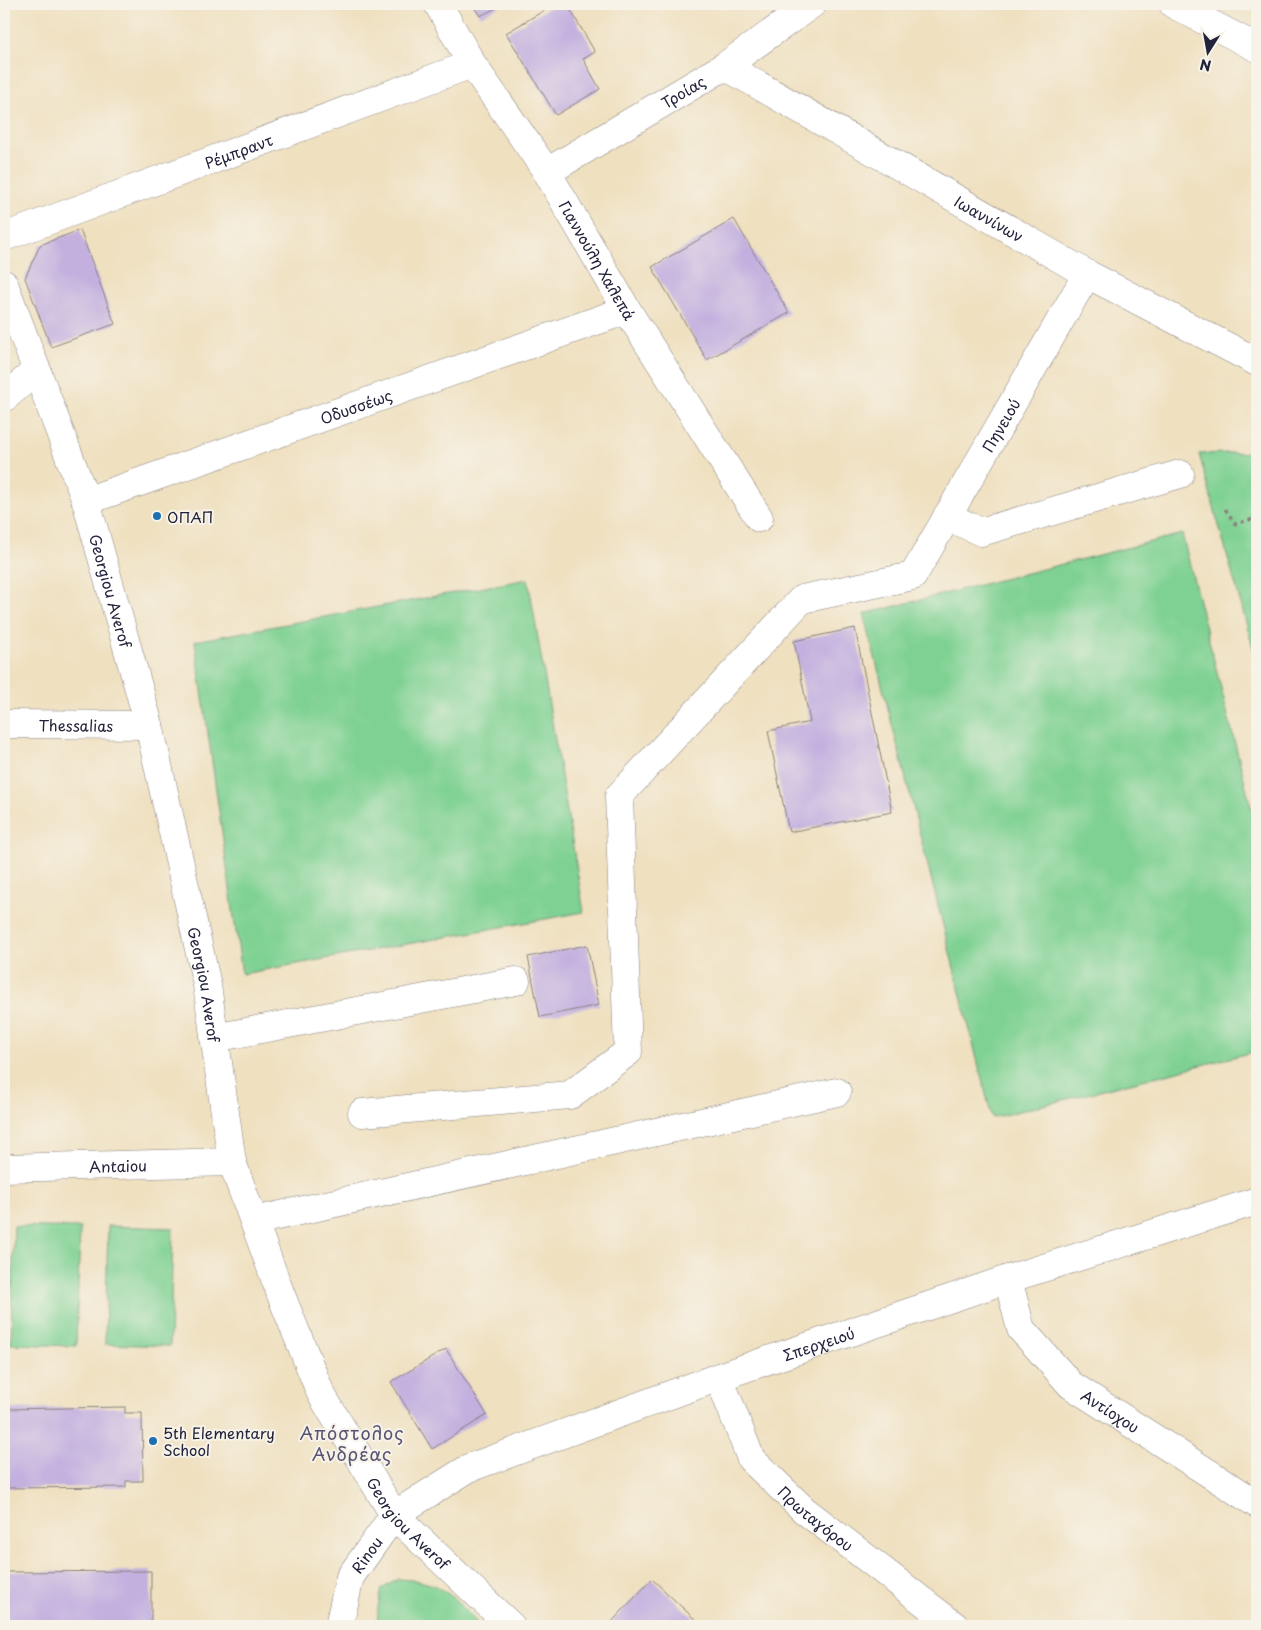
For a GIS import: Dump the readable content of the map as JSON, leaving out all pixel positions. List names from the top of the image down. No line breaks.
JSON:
{"streets":{"street":["Τροίας","Ρέμπραντ","Ιωαννίνων","Γιαννούλη Χαλεπά","Οδυσσέως","Πηνειού","Georgiou Averof","Thessalias","Antaiou","Σπερχειού","Αντίοχου","Πρωταγόρου","Rinou"]},"crossings":[["Τροίας","Ιωαννίνων"],["Τροίας","Γιαννούλη Χαλεπά"],["Ρέμπραντ","Γιαννούλη Χαλεπά"],["Ιωαννίνων","Πηνειού"],["Γιαννούλη Χαλεπά","Οδυσσέως"],["Οδυσσέως","Georgiou Averof"],["Georgiou Averof","Thessalias"],["Georgiou Averof","Antaiou"],["Georgiou Averof","Σπερχειού"],["Georgiou Averof","Rinou"],["Σπερχειού","Αντίοχου"],["Σπερχειού","Πρωταγόρου"],["Σπερχειού","Rinou"]],"districts":["Απόστολος Ανδρέας"],"places":["ΟΠΑΠ","5th Elementary School"],"north":"bottom"}
